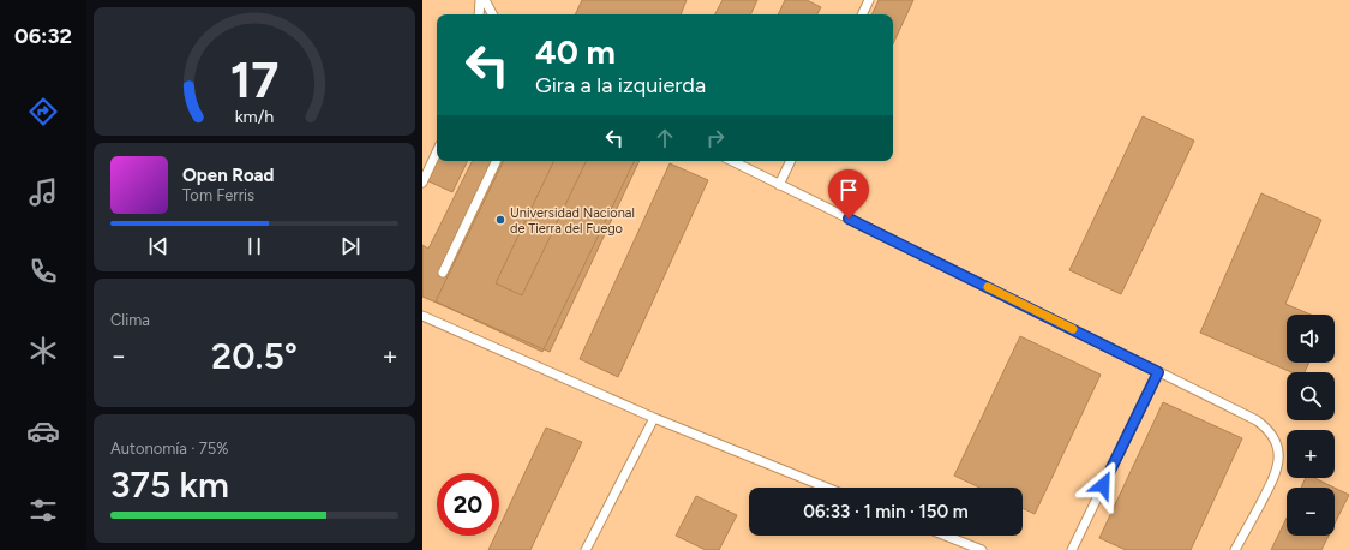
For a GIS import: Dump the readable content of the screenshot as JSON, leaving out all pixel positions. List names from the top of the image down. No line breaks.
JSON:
{"places":["Universidad Nacional de Tierra del Fuego"],"page":{"tabs":"06:32","turn":["40 m","Gira a la izquierda"],"song":["Open Road","Tom Ferris"],"tile":["Clima",["Autonomía · 75%","375 km"]],"map_buttons":["+","−"],"heat":["−","20.5°","+"],"limit":"20","trip":"06:33 · 1 min · 150 m","gauge":["17","km/h"]}}
